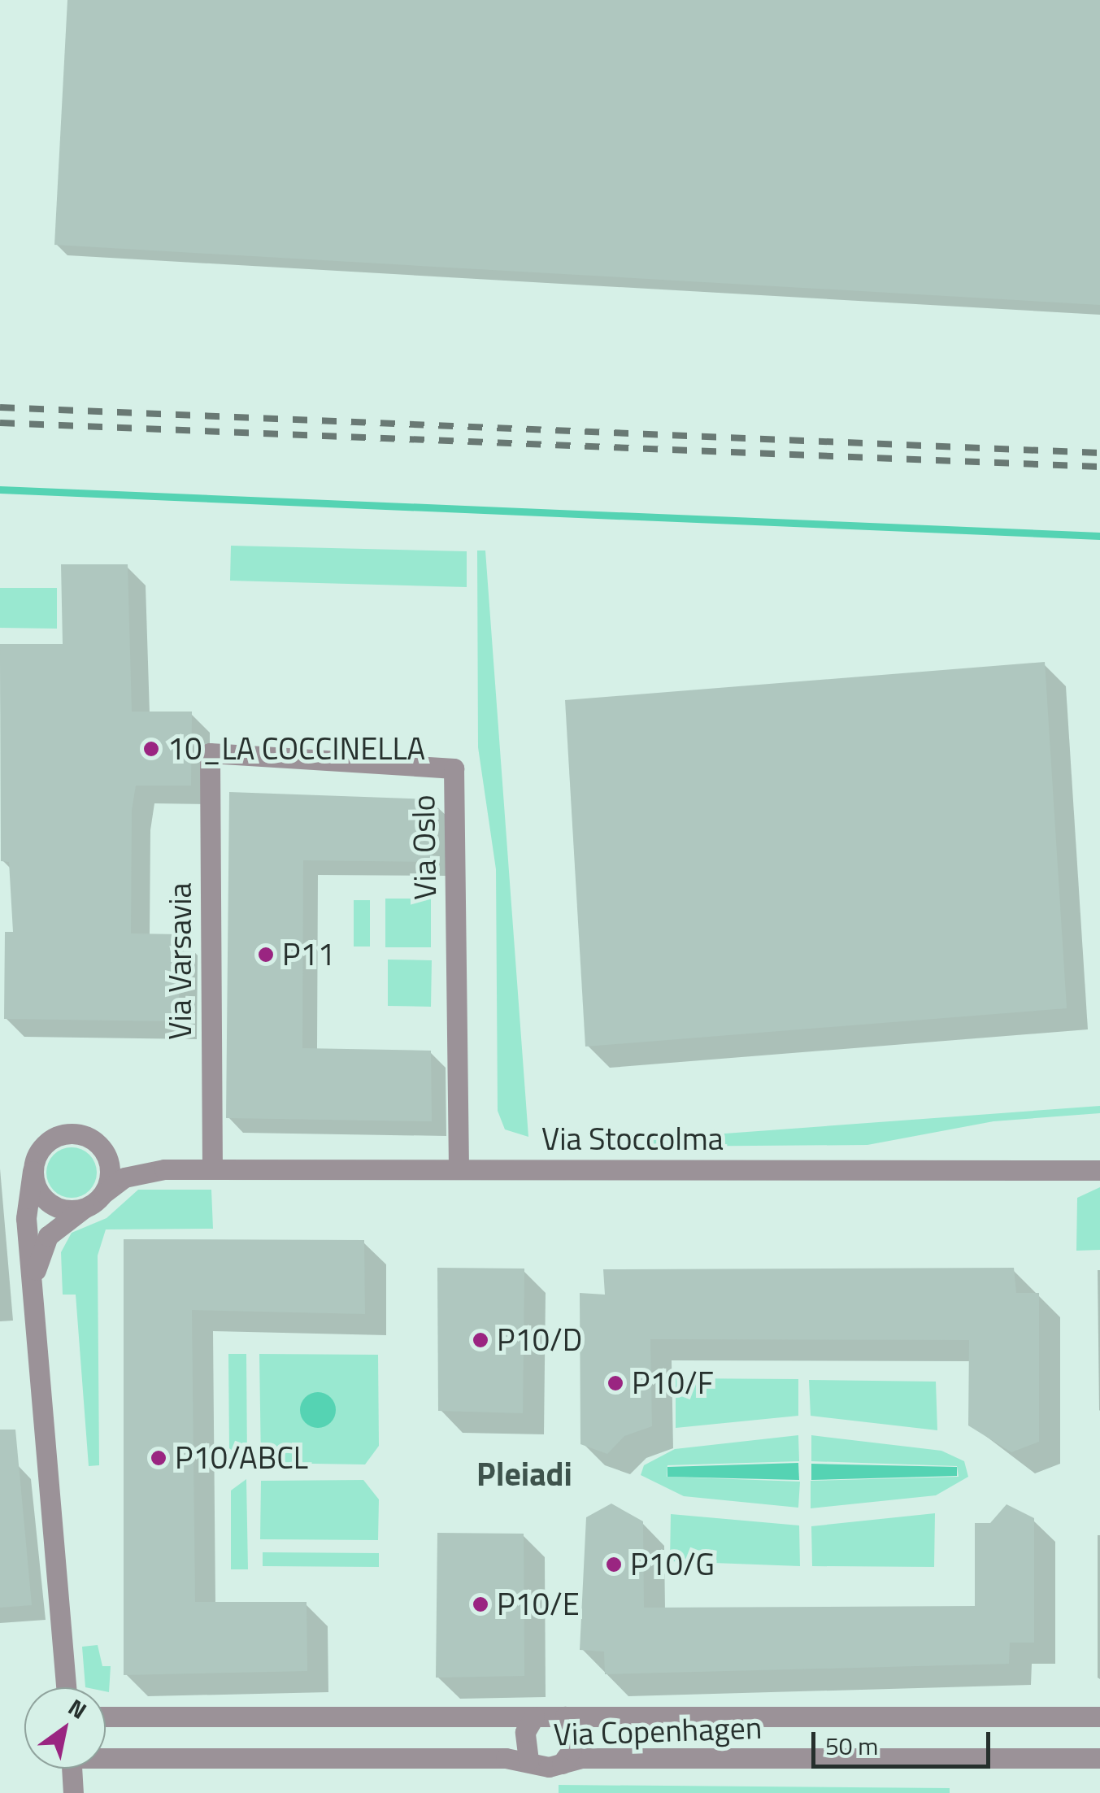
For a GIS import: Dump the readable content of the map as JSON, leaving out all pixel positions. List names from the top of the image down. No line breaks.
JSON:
{"streets":{"street":["Via Oslo","Via Varsavia","Via Stoccolma","Via Copenhagen"]},"crossings":[["Via Oslo","Via Varsavia"],["Via Oslo","Via Stoccolma"],["Via Varsavia","Via Stoccolma"]],"districts":["Pleiadi"],"places":["10_LA COCCINELLA","P11","P10/D","P10/F","P10/ABCL","P10/G","P10/E"],"scale_bar":"50 m","north":"top right"}
